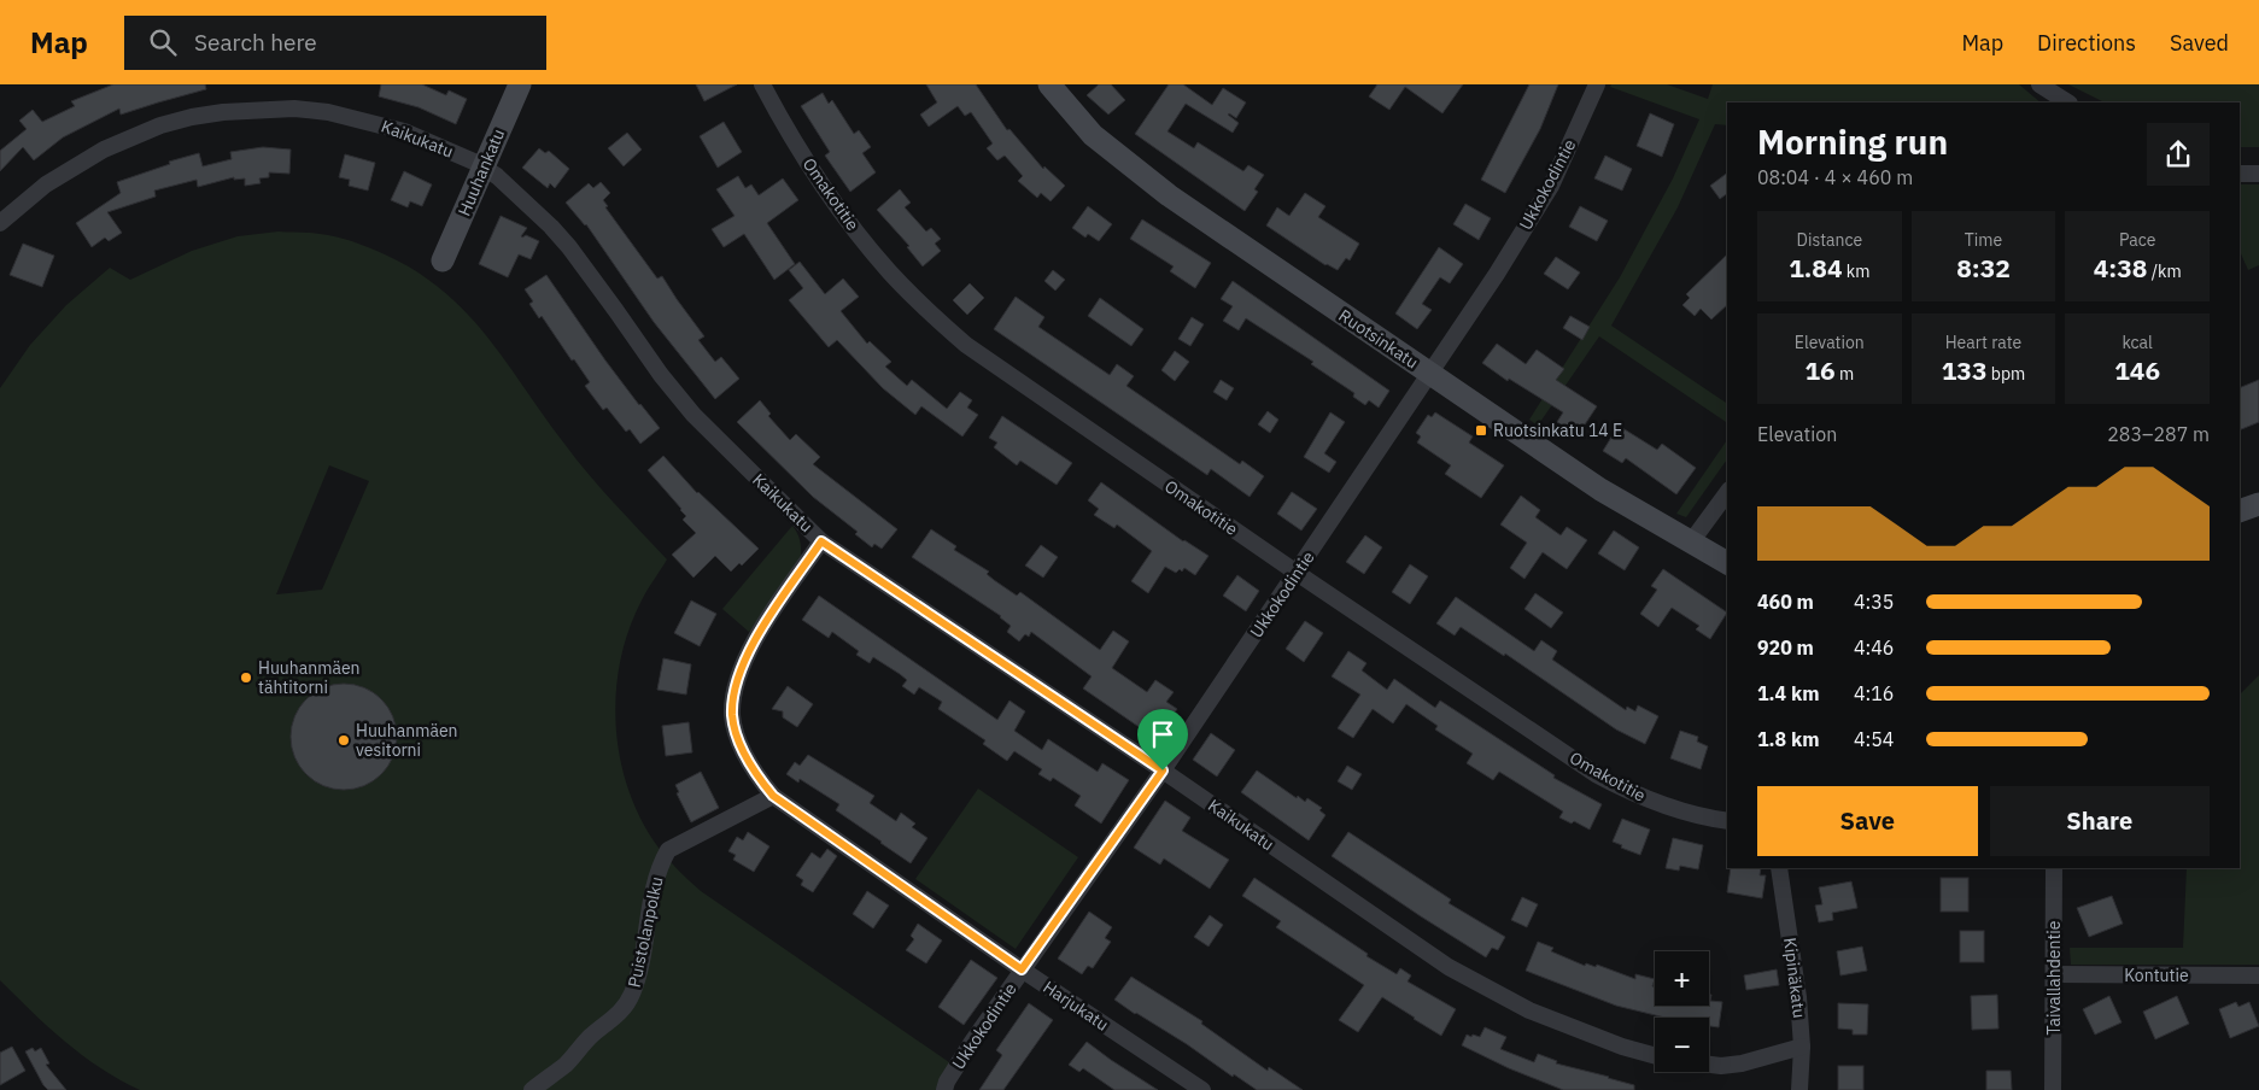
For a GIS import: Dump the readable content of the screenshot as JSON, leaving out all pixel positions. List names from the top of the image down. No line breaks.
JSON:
{"streets":{"street":["Kaikukatu","Huuhankatu","Ukkokodintie","Omakotitie","Ruotsinkatu","Puistolanpolku","Kontutie","Kipinäkatu","Taivallahdentie","Harjukatu"]},"crossings":[["Kaikukatu","Huuhankatu"],["Kaikukatu","Ukkokodintie"],["Kaikukatu","Harjukatu"],["Ukkokodintie","Omakotitie"],["Ukkokodintie","Ruotsinkatu"],["Ukkokodintie","Harjukatu"],["Puistolanpolku","Harjukatu"],["Kontutie","Taivallahdentie"]],"places":{"transit":["Ruotsinkatu 14 E"],"other":["Huuhanmäen tähtitorni","Huuhanmäen vesitorni"]},"page":{"header":"Map","search":"Search here","nav":["Map","Directions","Saved"],"heading":["Morning run","08:04 · 4 × 460 m"],"stats":[["Distance","1.84 km"],["Time","8:32"],["Pace","4:38 /km"],["Elevation","16 m"],["Heart rate","133 bpm"],["kcal","146"]],"chart":["Elevation","283–287 m"],"list":[{"name":"460 m","note":"4:35"},{"name":"920 m","note":"4:46"},{"name":"1.4 km","note":"4:16"},{"name":"1.8 km","note":"4:54"}],"buttons":["Save","Share"],"map_buttons":["+","−"]}}
